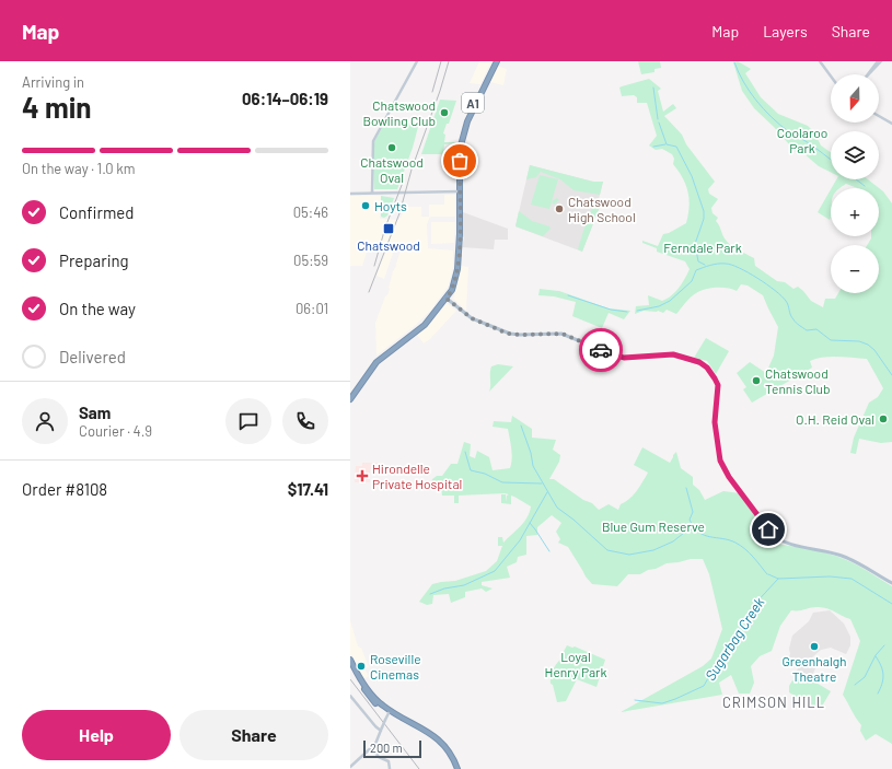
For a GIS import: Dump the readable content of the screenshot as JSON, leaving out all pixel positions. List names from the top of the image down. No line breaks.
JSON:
{"streets":{"highway":["A1"]},"districts":["CRIMSON HILL"],"water":["Sugarbag Creek"],"parks":["Coolaroo Park","Ferndale Park","Blue Gum Reserve","Loyal Henry Park"],"places":{"other":["Chatswood Bowling Club","Chatswood Oval","Hoyts","Chatswood High School","Chatswood Tennis Club","O.H. Reid Oval","Greenhalgh Theatre","Roseville Cinemas"],"transit":["Chatswood"],"health":["Hirondelle Private Hospital"]},"scale_bar":"200 m","north":"bottom","page":{"header":"Map","nav":["Map","Layers","Share"],"heading":["4 min","Arriving in","06:14–06:19"],"panel":["Sam","Courier · 4.9","Order #8108","$17.41"],"map_buttons":["+","−"],"bar":"On the way · 1.0 km","list":[["Confirmed","05:46"],["Preparing","05:59"],["On the way","06:01"],"Delivered"],"buttons":["Help","Share"],"scale":"200 m"}}
